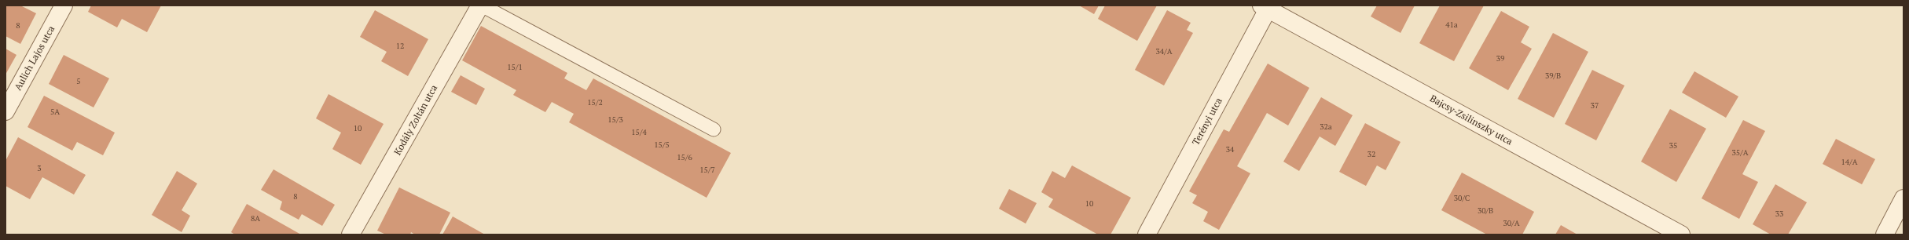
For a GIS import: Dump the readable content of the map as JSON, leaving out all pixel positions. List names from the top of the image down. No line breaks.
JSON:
{"streets":{"street":["Aulich Lajos utca","Kodály Zoltán utca","Bajcsy-Zsilinszky utca","Terényi utca"]},"crossings":[["Bajcsy-Zsilinszky utca","Terényi utca"]],"house_numbers":["41a","8","12","34/A","39","15/1","39/B","5","15/2","37","5A","15/3","32a","10","15/4","15/5","35","34","35/A","32","15/6","14/A","3","15/7","8","30/C","10","30/B","33","8A","30/A"]}
